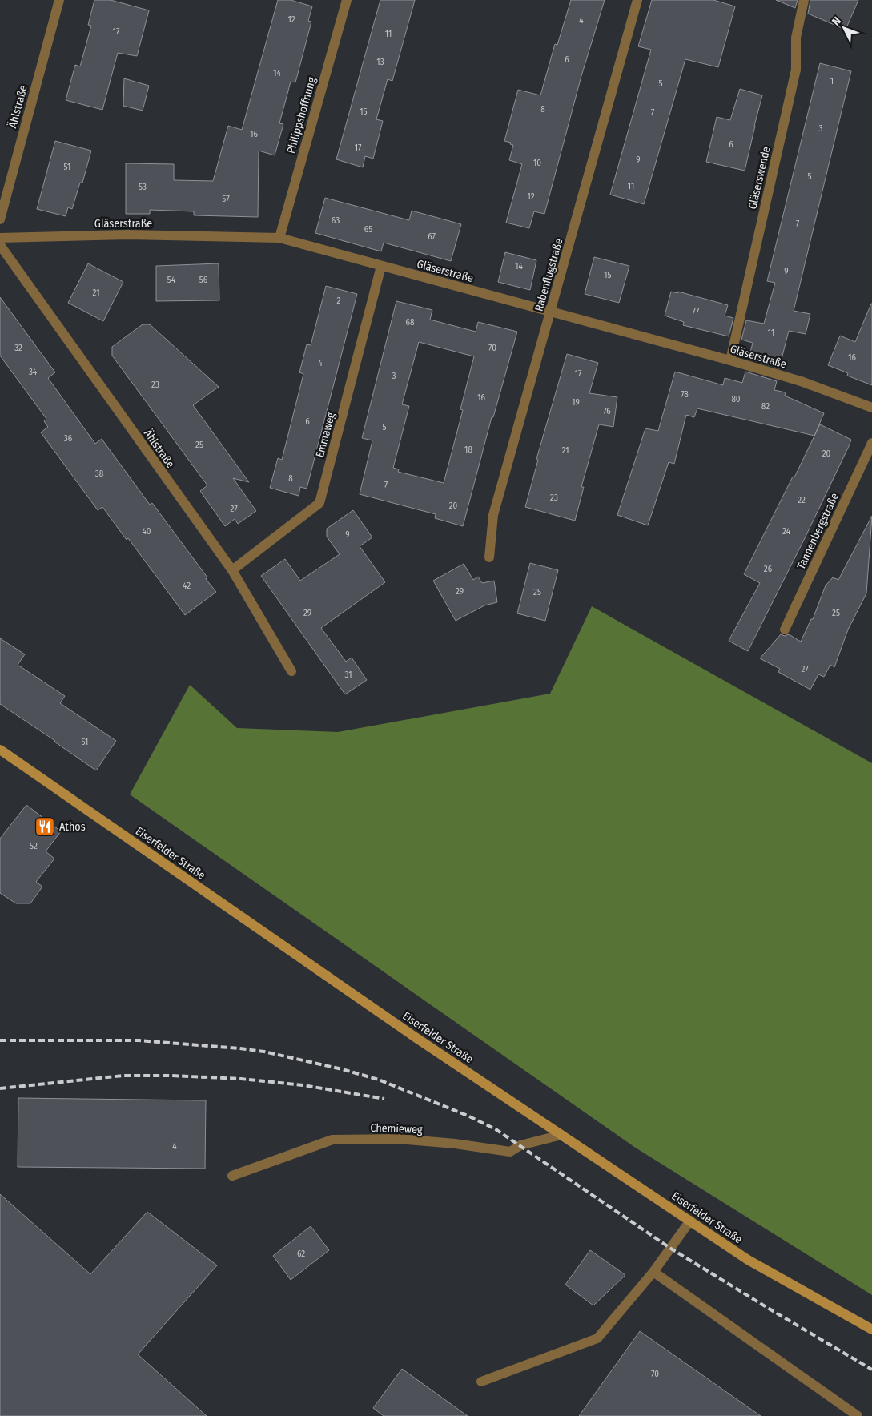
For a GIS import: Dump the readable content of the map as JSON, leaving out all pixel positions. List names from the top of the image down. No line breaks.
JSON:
{"streets":{"main road":["Eiserfelder Straße"],"street":["Ählstraße","Philippshoffnung","Gläserswende","Gläserstraße","Rabenflugstraße","Emmaweg","Tannenbergstraße","Chemieweg"]},"crossings":[["Ählstraße","Emmaweg"],["Philippshoffnung","Gläserstraße"],["Gläserswende","Gläserstraße"],["Gläserstraße","Rabenflugstraße"],["Gläserstraße","Emmaweg"],["Eiserfelder Straße","Chemieweg"]],"places":{"restaurant":["Athos"]},"house_numbers":["12","4","17","11","6","13","14","1","5","8","15","7","3","16","6","17","9","10","51","5","11","53","12","57","63","7","65","67","14","9","15","54","56","21","2","77","68","11","32","70","16","4","34","17","3","23","78","16","80","19","82","76","6","5","36","25","18","21","20","38","8","7","23","22","20","27","40","24","9","26","42","29","25","29","25","27","31","51","52","4","62","70"],"north":"top left"}
